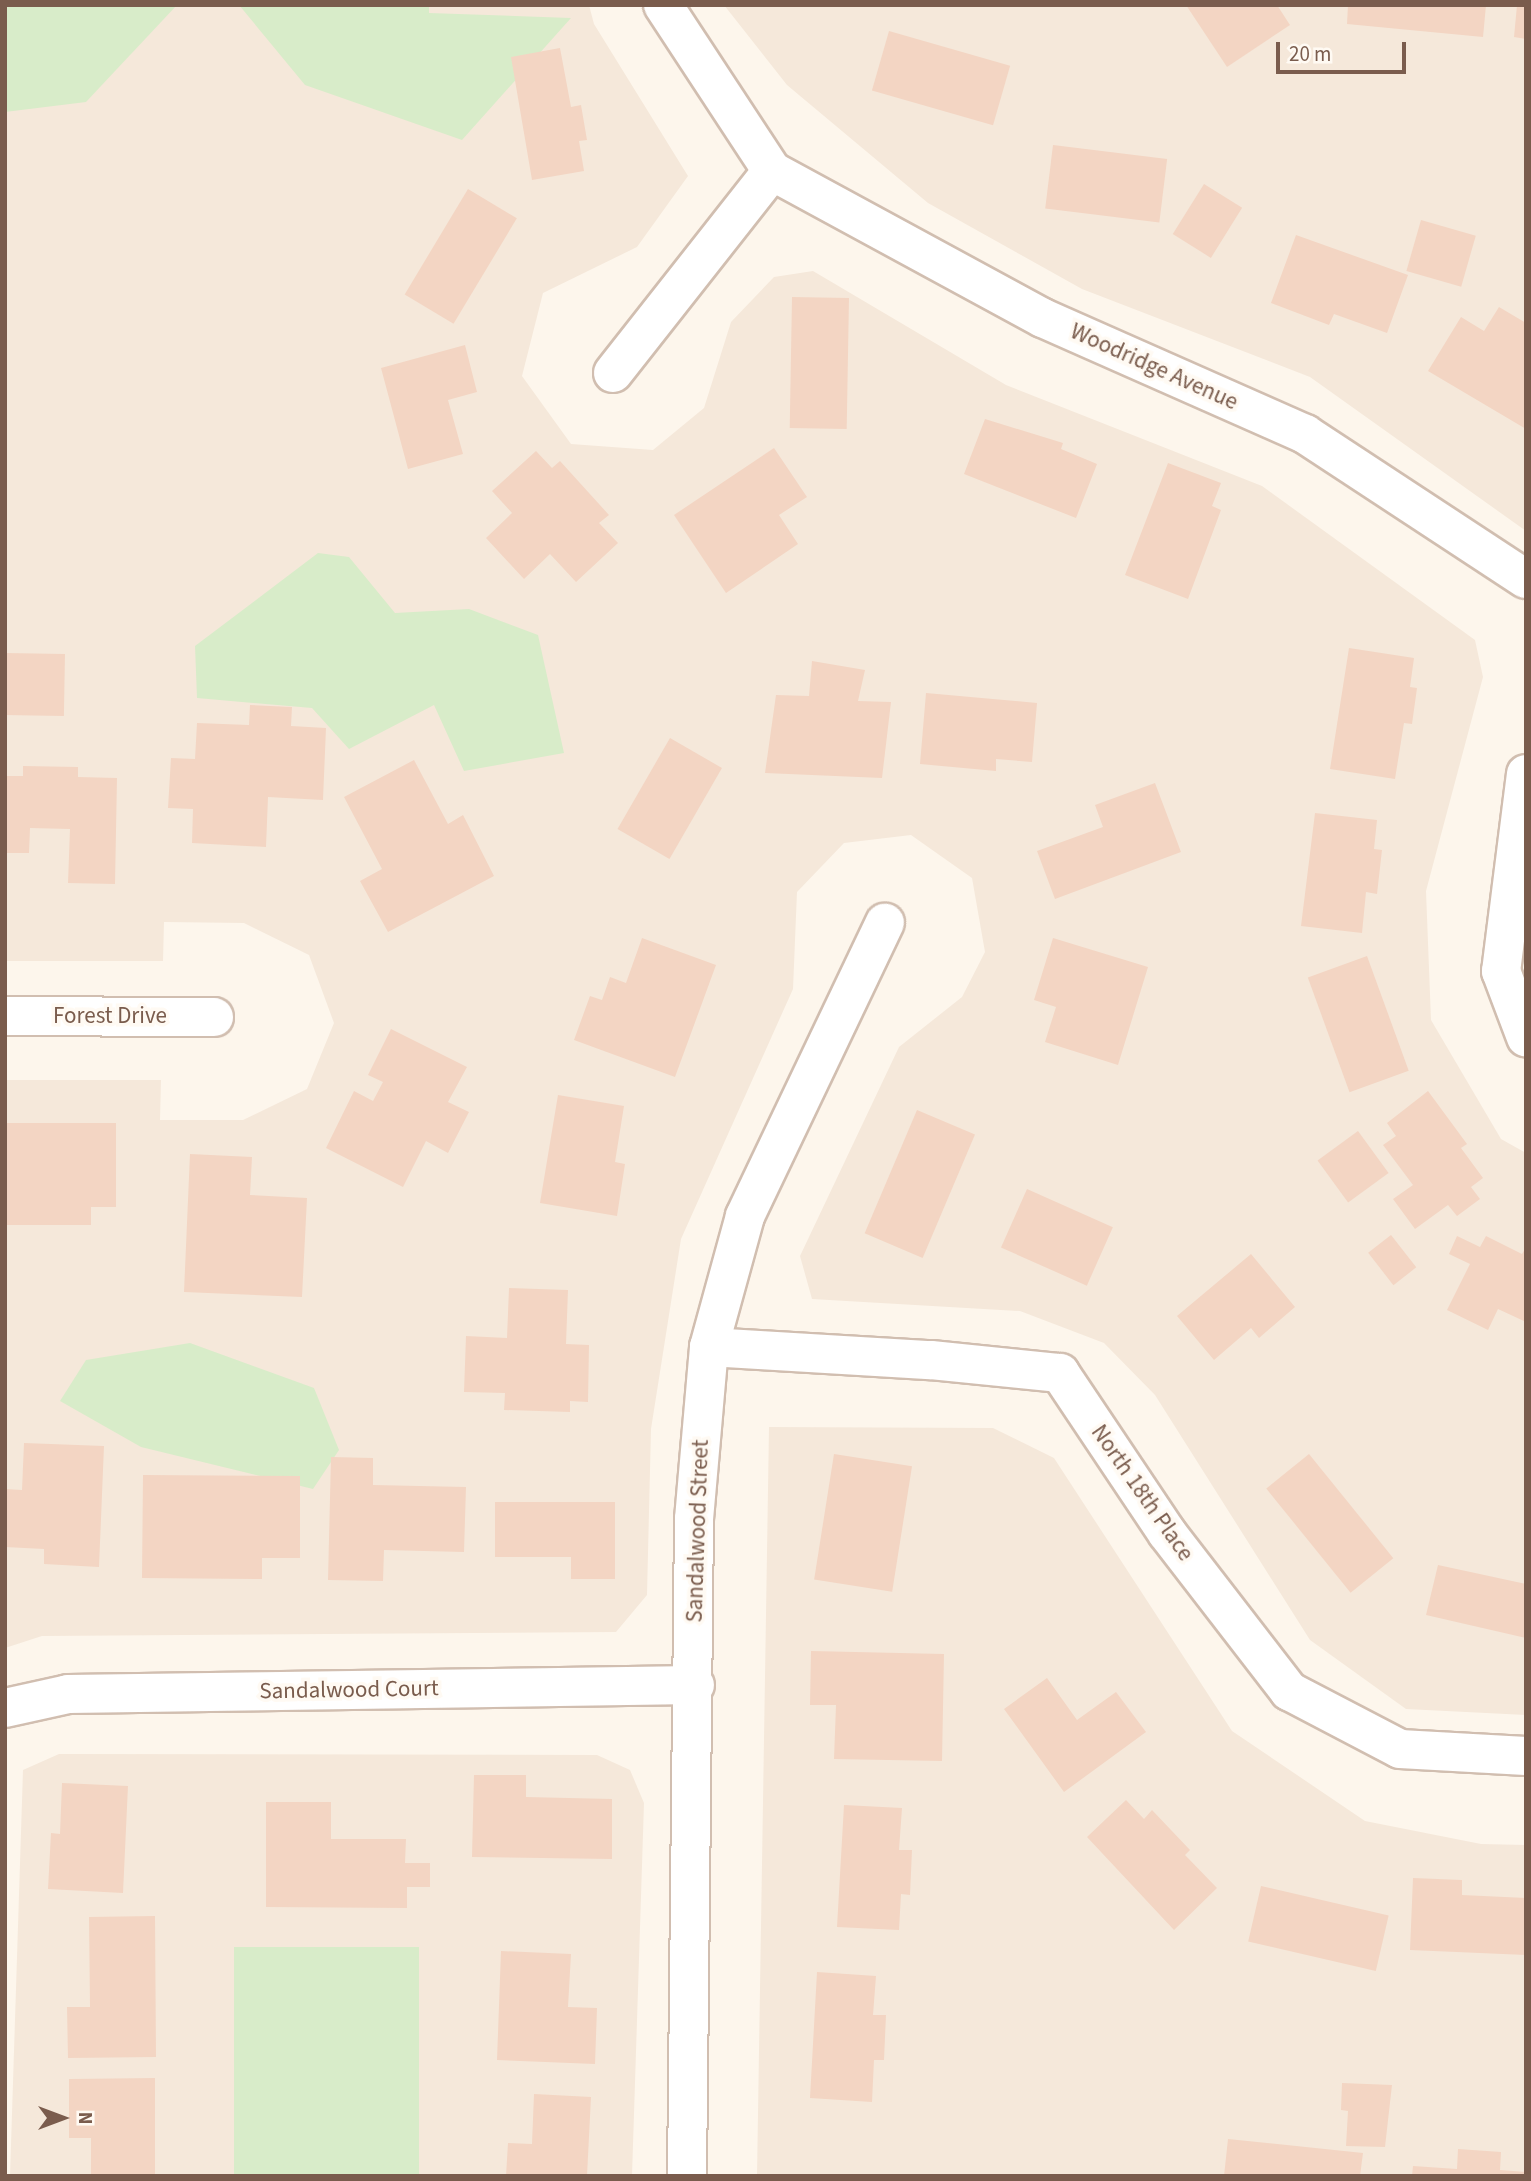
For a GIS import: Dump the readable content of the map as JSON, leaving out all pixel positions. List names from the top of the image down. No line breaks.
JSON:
{"streets":{"street":["Woodridge Avenue","Forest Drive","North 18th Place","Sandalwood Street","Sandalwood Court"]},"crossings":[["North 18th Place","Sandalwood Street"],["Sandalwood Street","Sandalwood Court"]],"scale_bar":"20 m","north":"right"}
